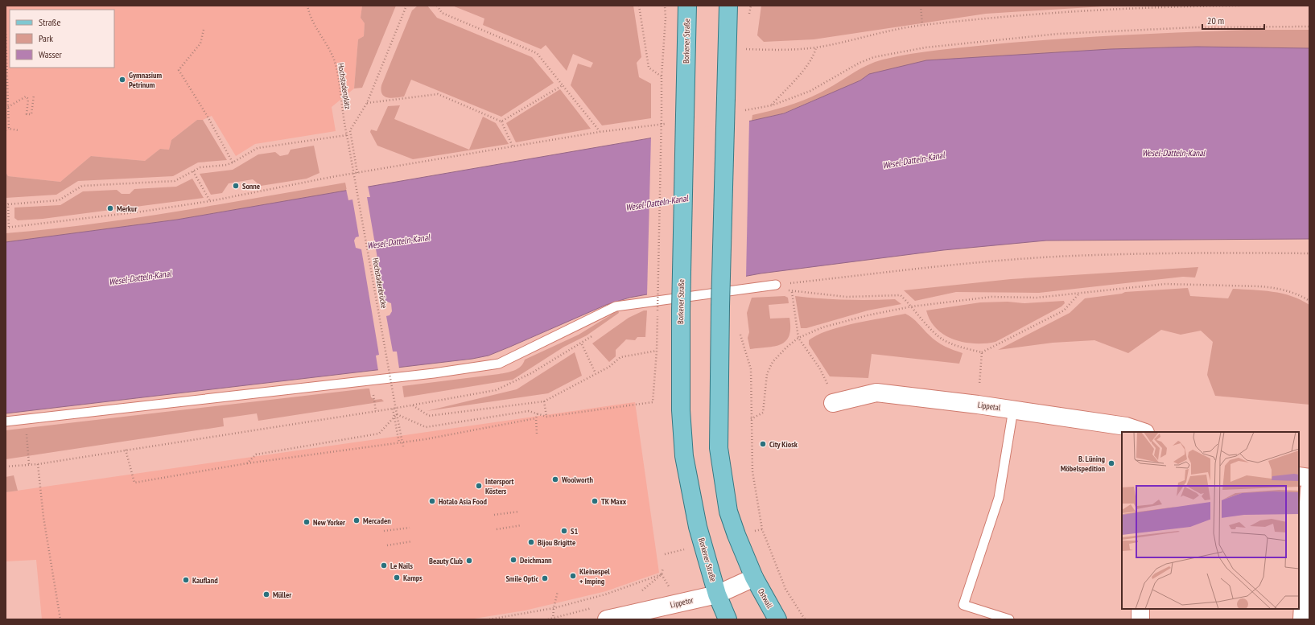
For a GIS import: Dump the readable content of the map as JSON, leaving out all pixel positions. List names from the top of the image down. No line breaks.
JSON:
{"streets":{"main road":["Borkener Straße","Ostwall"],"street":["Lippetal","Lippetor"],"path":["Hochstadenplatz","Hochstadenbrücke"]},"crossings":[["Borkener Straße","Lippetor"],["Hochstadenplatz","Hochstadenbrücke"],["Ostwall","Lippetor"]],"water":["Wesel-Datteln-Kanal"],"places":["Gymnasium Petrinum","Sonne","Merkur","City Kiosk","B. Lüning Möbelspedition","Woolworth","Intersport Kösters","Hotalo Asia Food","TK Maxx","Mercaden","New Yorker","S1","Bijou Brigitte","Deichmann","Beauty Club","Le Nails","Kleinespel + Imping","Kamps","Smile Optic","Kaufland","Müller"],"legend":["Straße","Park","Wasser"],"scale_bar":"20 m"}
